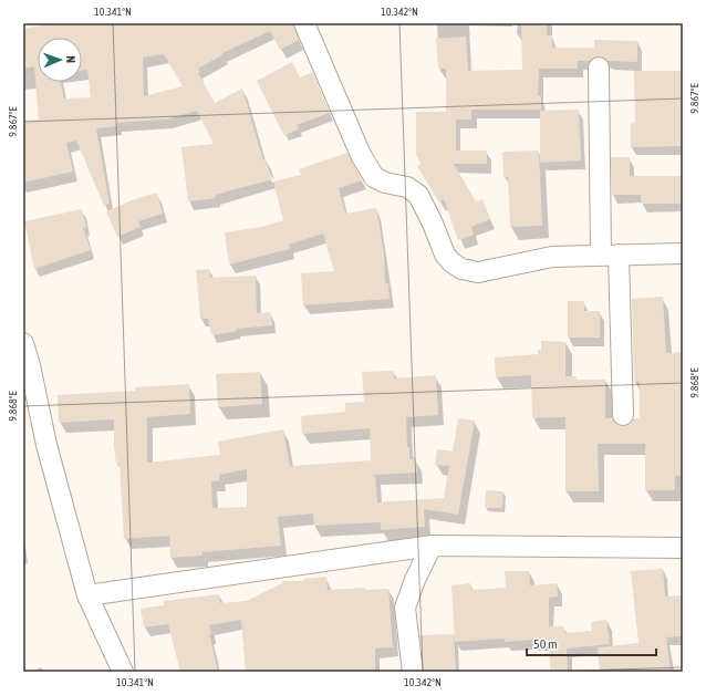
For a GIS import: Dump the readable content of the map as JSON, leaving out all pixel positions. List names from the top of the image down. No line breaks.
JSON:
{"scale_bar":"50 m","north":"right","coordinates":["10.341°N","10.342°N","9.867°E","9.868°E"]}
